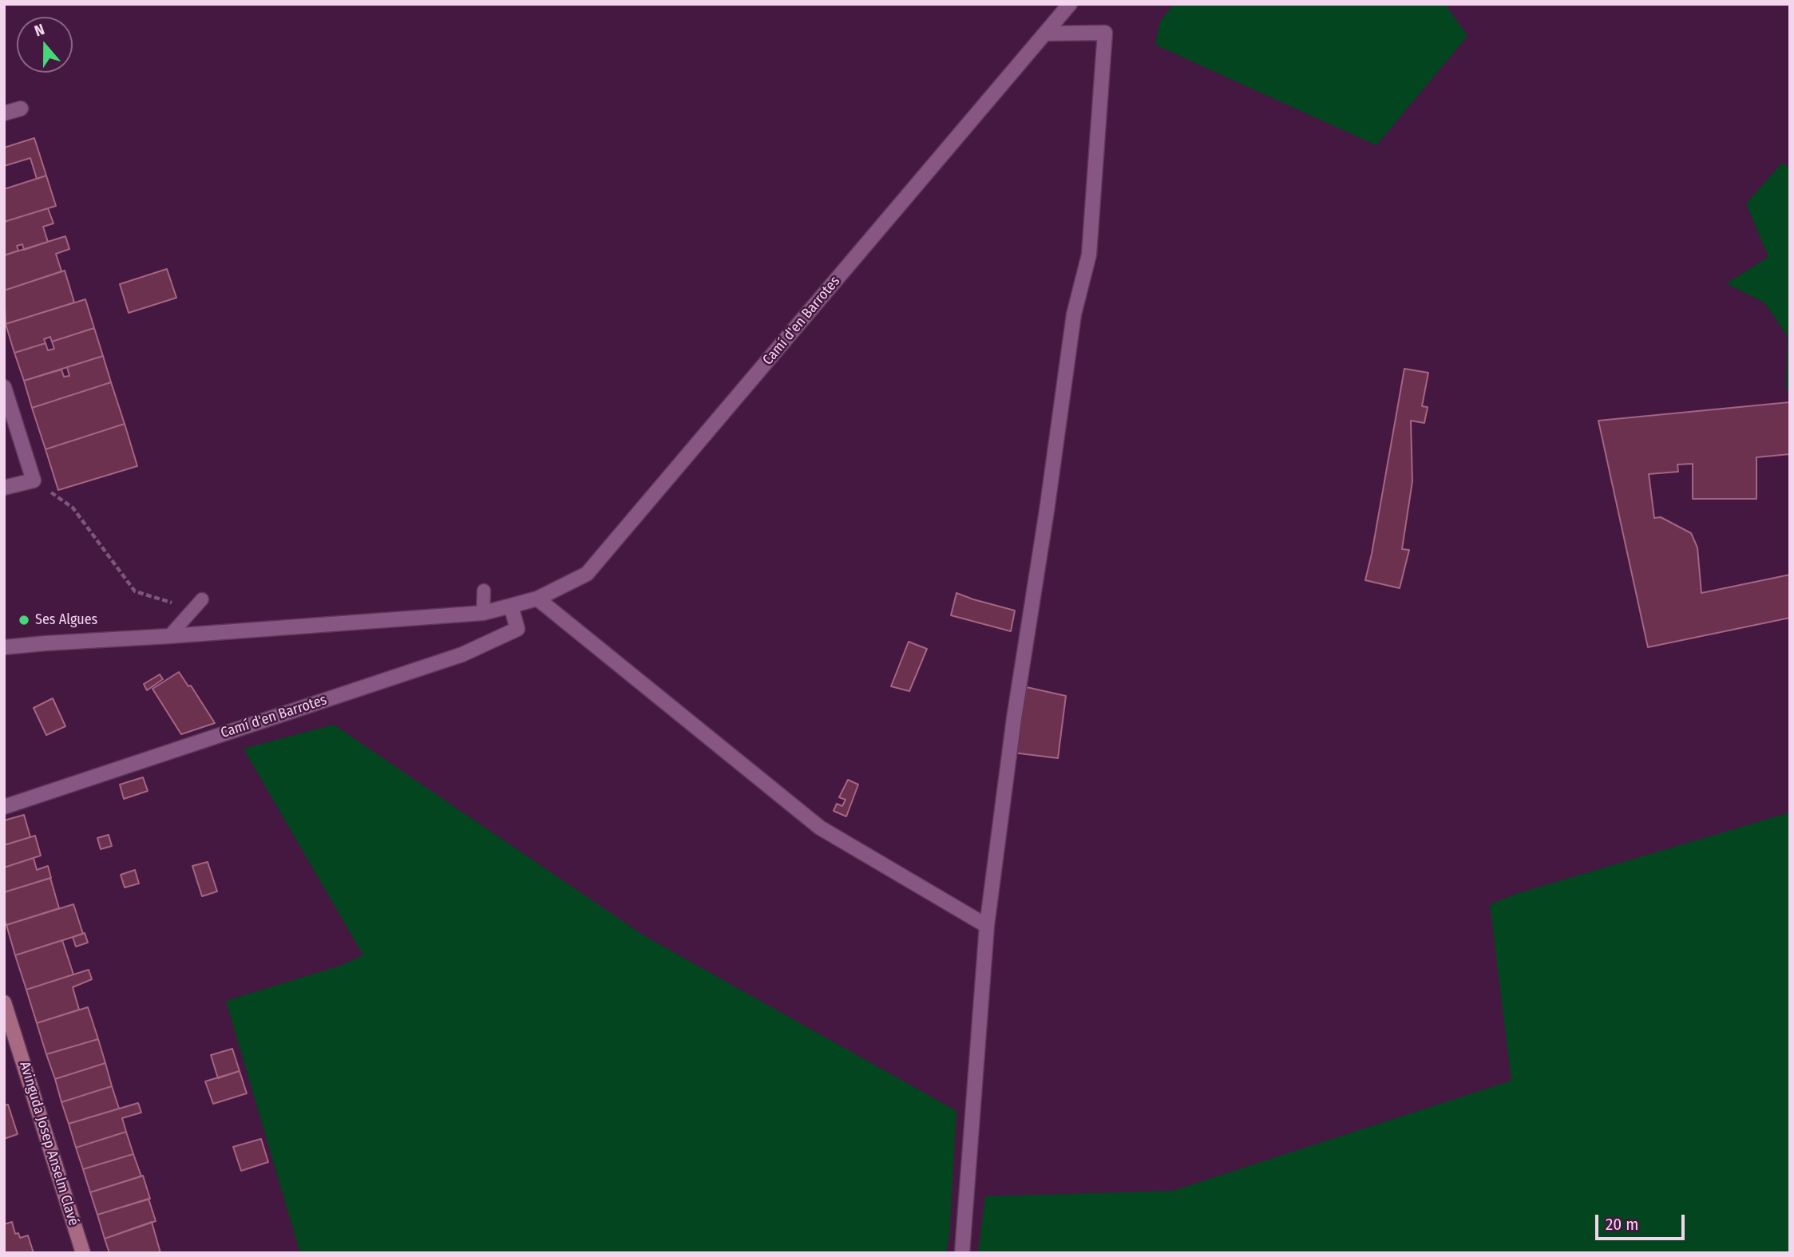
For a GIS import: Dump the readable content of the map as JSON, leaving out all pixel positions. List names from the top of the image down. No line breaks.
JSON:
{"streets":{"main road":["Avinguda Josep Anselm Clavé"],"street":["Camí d'en Barrotes"]},"places":["Ses Algues"],"scale_bar":"20 m","north":"top"}
